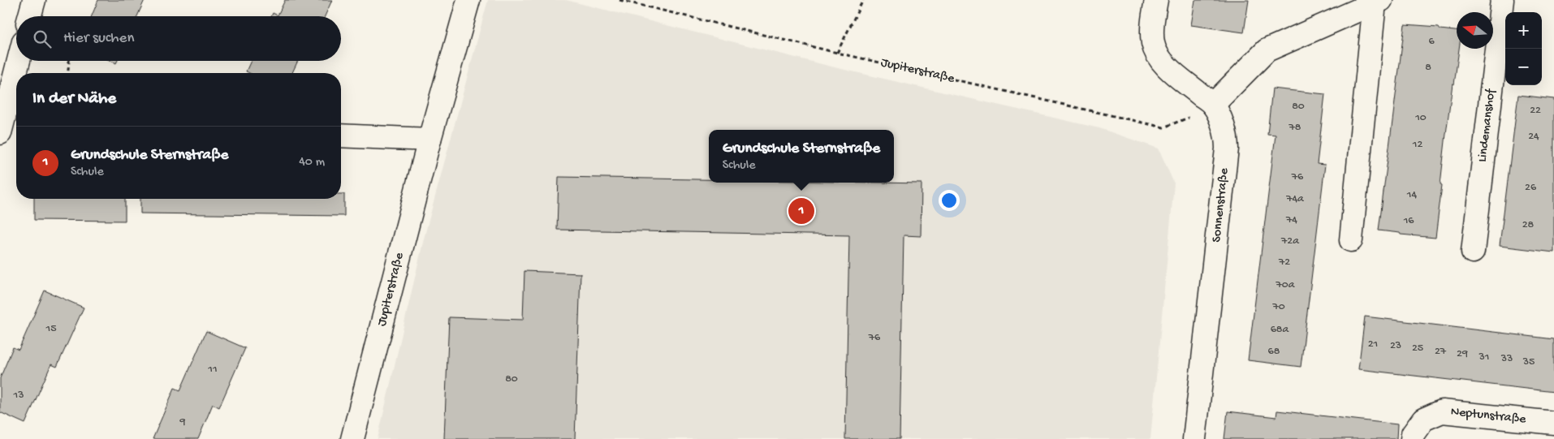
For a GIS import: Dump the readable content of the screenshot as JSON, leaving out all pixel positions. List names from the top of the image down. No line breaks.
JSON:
{"streets":{"street":["Jupiterstraße","Lindemanshof","Sonnenstraße","Neptunstraße"]},"crossings":[["Jupiterstraße","Sonnenstraße"]],"house_numbers":["6","8","80","22","10","78","24","12","76","26","14","74a","74","16","28","72a","72","70a","70","15","68a","76","21","23","25","68","27","29","31","33","35","11","80","13","9"],"north":"left","page":{"map_buttons":["+","−"],"search":"Hier suchen","heading":"In der Nähe","list":[{"mark":"1","name":"Grundschule Sternstraße","note":"Schule","value":"40 m"}],"popup":["Grundschule Sternstraße","Schule"],"pins":"1"}}
